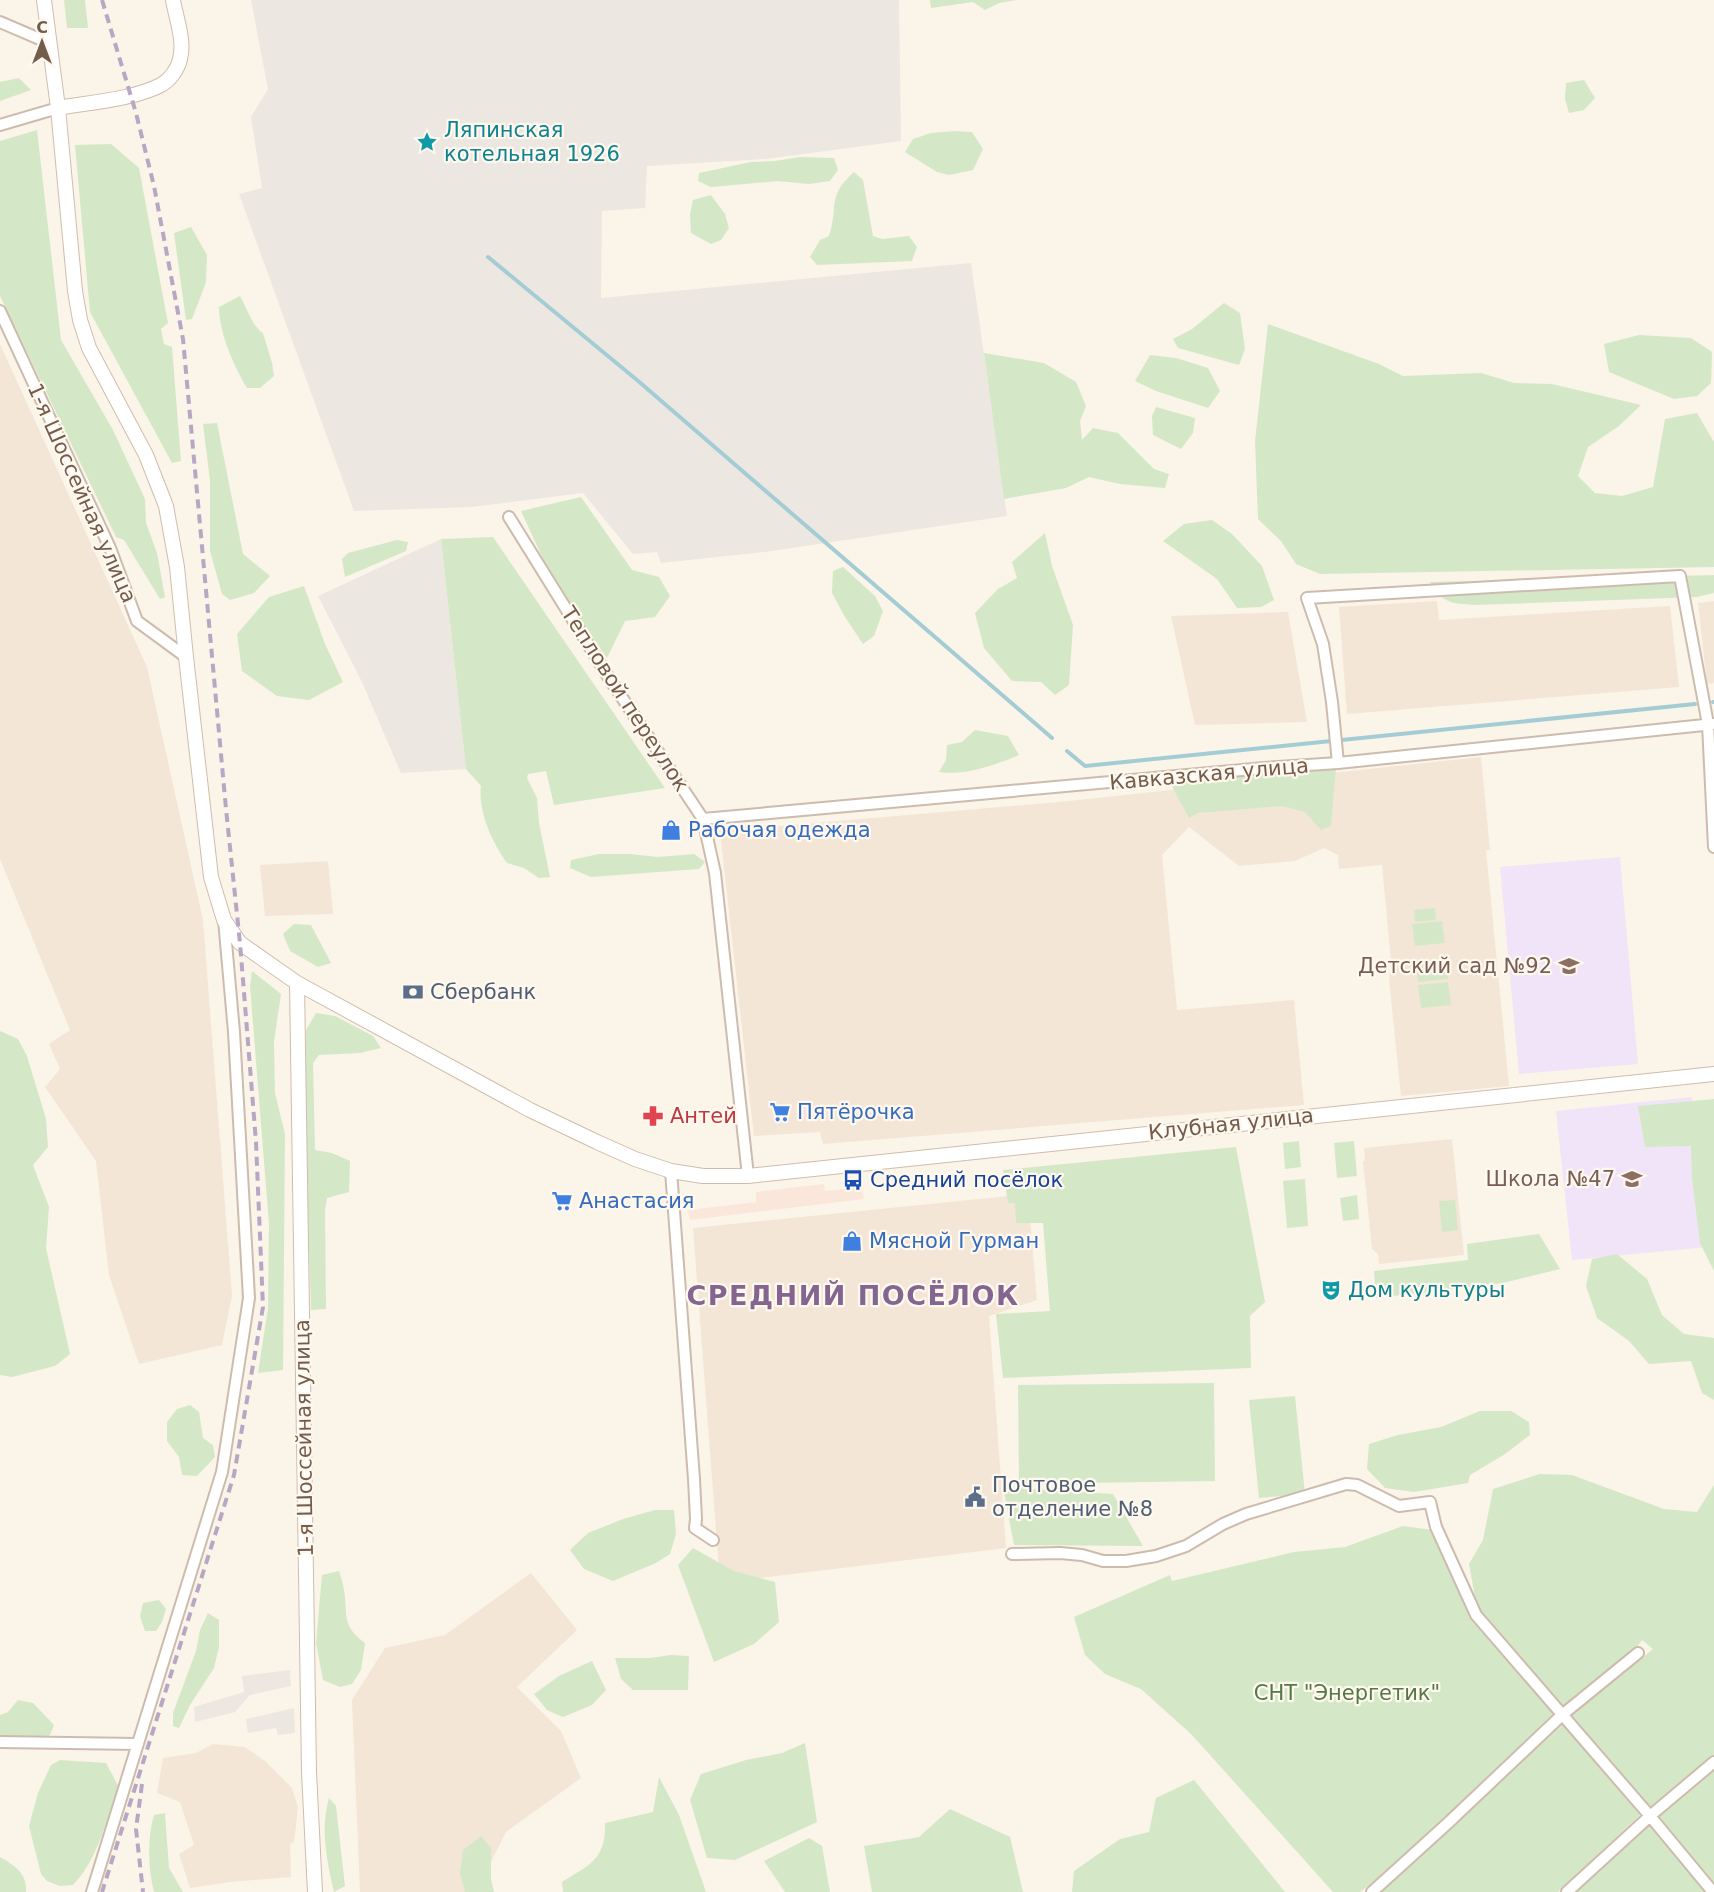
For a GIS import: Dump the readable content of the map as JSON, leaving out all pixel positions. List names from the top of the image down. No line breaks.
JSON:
{"streets":{"street":["1-я Шоссейная улица","Тепловой переулок","Кавказская улица","Клубная улица"]},"crossings":[["1-я Шоссейная улица","Клубная улица"],["Тепловой переулок","Кавказская улица"],["Тепловой переулок","Клубная улица"]],"districts":["СРЕДНИЙ ПОСЁЛОК"],"parks":["СНТ \"Энергетик\""],"places":{"place":["Ляпинская котельная 1926"],"shop":["Рабочая одежда","Мясной Гурман"],"school or university":["Детский сад №92","Школа №47"],"bank":["Сбербанк"],"supermarket":["Пятёрочка","Анастасия"],"pharmacy":["Антей"],"bus stop":["Средний посёлок"],"theatre":["Дом культуры"],"public building":["Почтовое отделение №8"]},"north":"top"}
